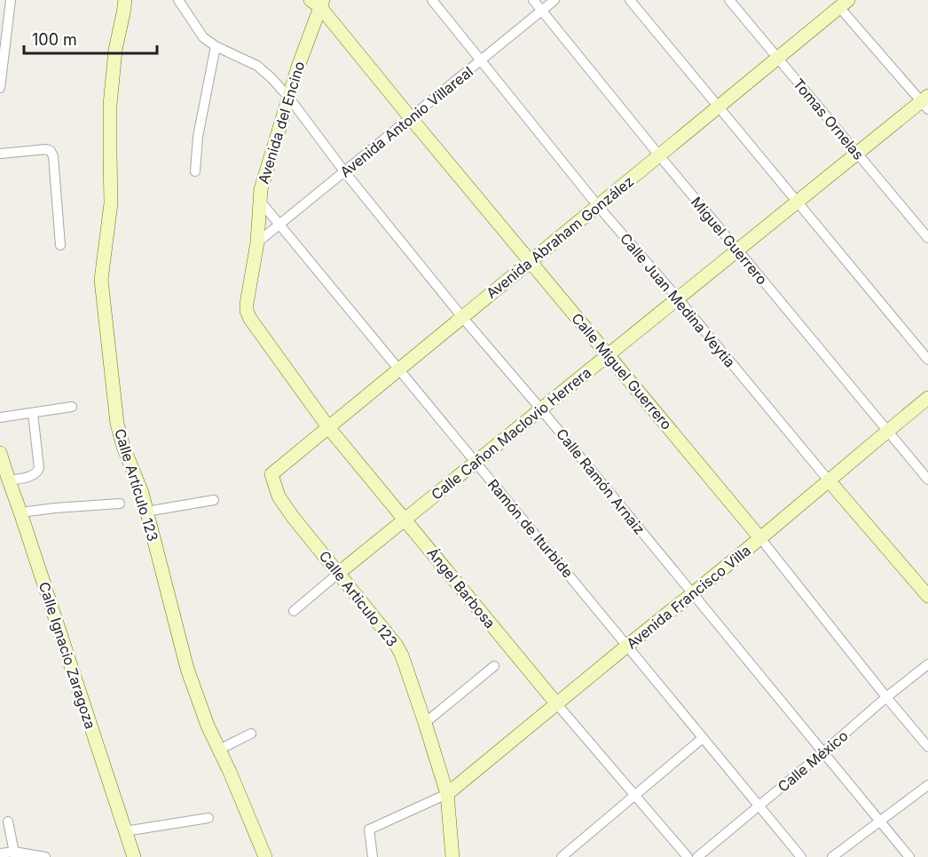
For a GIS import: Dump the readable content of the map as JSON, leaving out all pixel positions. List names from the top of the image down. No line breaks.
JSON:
{"streets":{"street":["Tomas Ornelas","Avenida Antonio Villareal","Avenida del Encino","Avenida Abraham González","Miguel Guerrero","Calle Juan Medina Veytia","Calle Miguel Guerrero","Calle Cañon Maclovio Herrera","Calle Ramón Arnaiz","Calle Artículo 123","Ramón de Iturbide","Ángel Barbosa","Avenida Francisco Villa","Calle Articulo 123","Calle Ignacio Zaragoza","Calle México"]},"crossings":[["Tomas Ornelas","Avenida Abraham González"],["Tomas Ornelas","Calle Cañon Maclovio Herrera"],["Avenida Antonio Villareal","Avenida del Encino"],["Avenida Antonio Villareal","Miguel Guerrero"],["Avenida Antonio Villareal","Calle Juan Medina Veytia"],["Avenida Antonio Villareal","Calle Miguel Guerrero"],["Avenida Antonio Villareal","Calle Ramón Arnaiz"],["Avenida Antonio Villareal","Ramón de Iturbide"],["Avenida del Encino","Calle Miguel Guerrero"],["Avenida del Encino","Calle Ramón Arnaiz"],["Avenida del Encino","Ramón de Iturbide"],["Avenida del Encino","Ángel Barbosa"],["Avenida Abraham González","Miguel Guerrero"],["Avenida Abraham González","Calle Juan Medina Veytia"],["Avenida Abraham González","Calle Miguel Guerrero"],["Avenida Abraham González","Calle Ramón Arnaiz"],["Avenida Abraham González","Ramón de Iturbide"],["Avenida Abraham González","Ángel Barbosa"],["Avenida Abraham González","Calle Articulo 123"],["Miguel Guerrero","Calle Cañon Maclovio Herrera"],["Miguel Guerrero","Avenida Francisco Villa"],["Calle Juan Medina Veytia","Calle Cañon Maclovio Herrera"],["Calle Juan Medina Veytia","Avenida Francisco Villa"],["Calle Miguel Guerrero","Calle Cañon Maclovio Herrera"],["Calle Miguel Guerrero","Avenida Francisco Villa"],["Calle Miguel Guerrero","Calle México"],["Calle Cañon Maclovio Herrera","Calle Ramón Arnaiz"],["Calle Cañon Maclovio Herrera","Ramón de Iturbide"],["Calle Cañon Maclovio Herrera","Ángel Barbosa"],["Calle Cañon Maclovio Herrera","Calle Articulo 123"],["Calle Ramón Arnaiz","Avenida Francisco Villa"],["Calle Ramón Arnaiz","Calle México"],["Ramón de Iturbide","Avenida Francisco Villa"],["Ramón de Iturbide","Calle México"],["Ángel Barbosa","Avenida Francisco Villa"],["Avenida Francisco Villa","Calle Articulo 123"]],"scale_bar":"100 m"}
